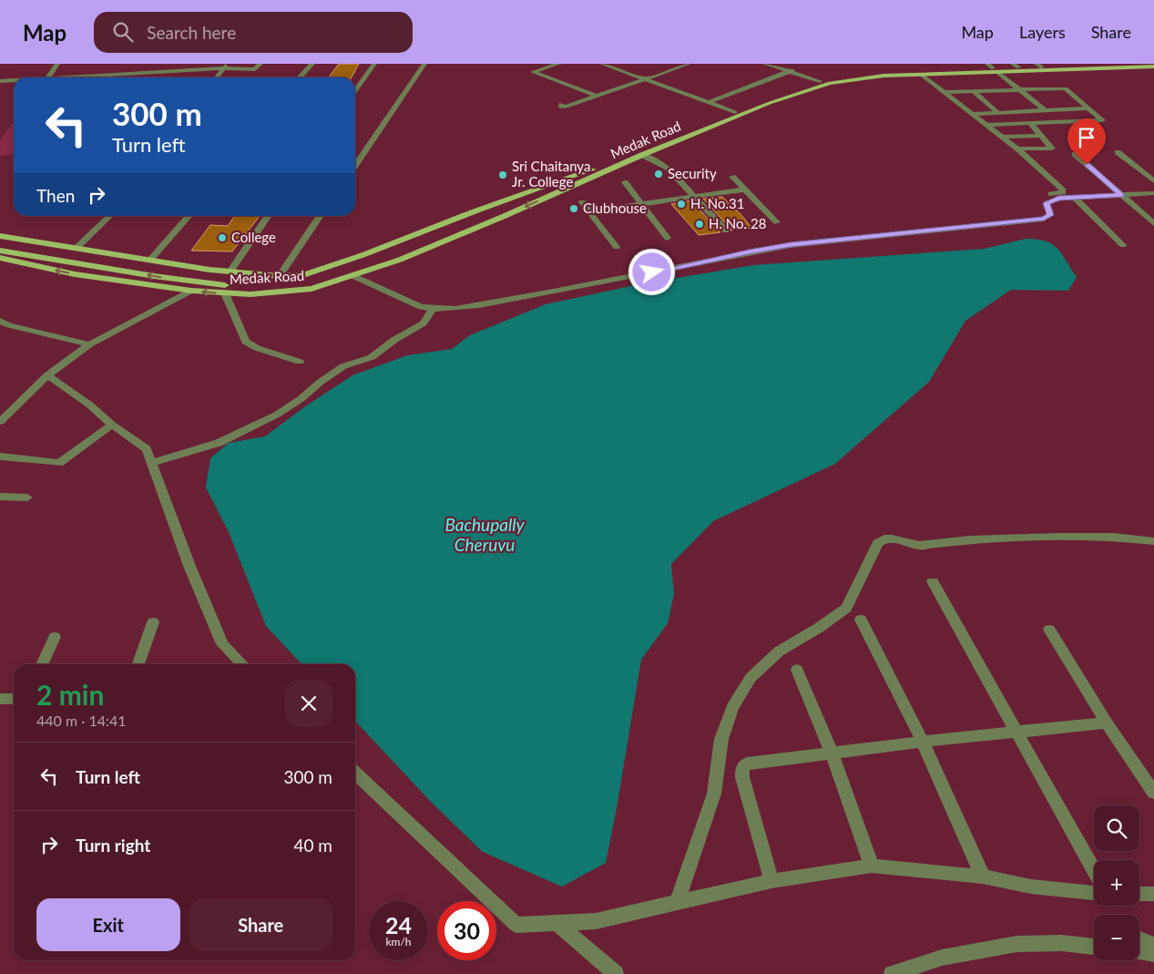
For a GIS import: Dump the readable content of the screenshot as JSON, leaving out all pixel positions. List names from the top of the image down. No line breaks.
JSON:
{"streets":{"main road":["Medak Road"]},"water":["Bachupally Cheruvu"],"places":["Security","Sri Chaitanya Jr. College","H. No.31","Clubhouse","H. No. 28","College"],"page":{"header":"Map","search":"Search here","nav":["Map","Layers","Share"],"turn":["300 m","Turn left"],"then":"Then","heading":["2 min","440 m · 14:41"],"list":[{"name":"Turn left","value":"300 m"},{"name":"Turn right","value":"40 m"}],"map_buttons":["+","−"],"buttons":["Exit","Share"],"speed":"24 km/h","limit":"30"}}
